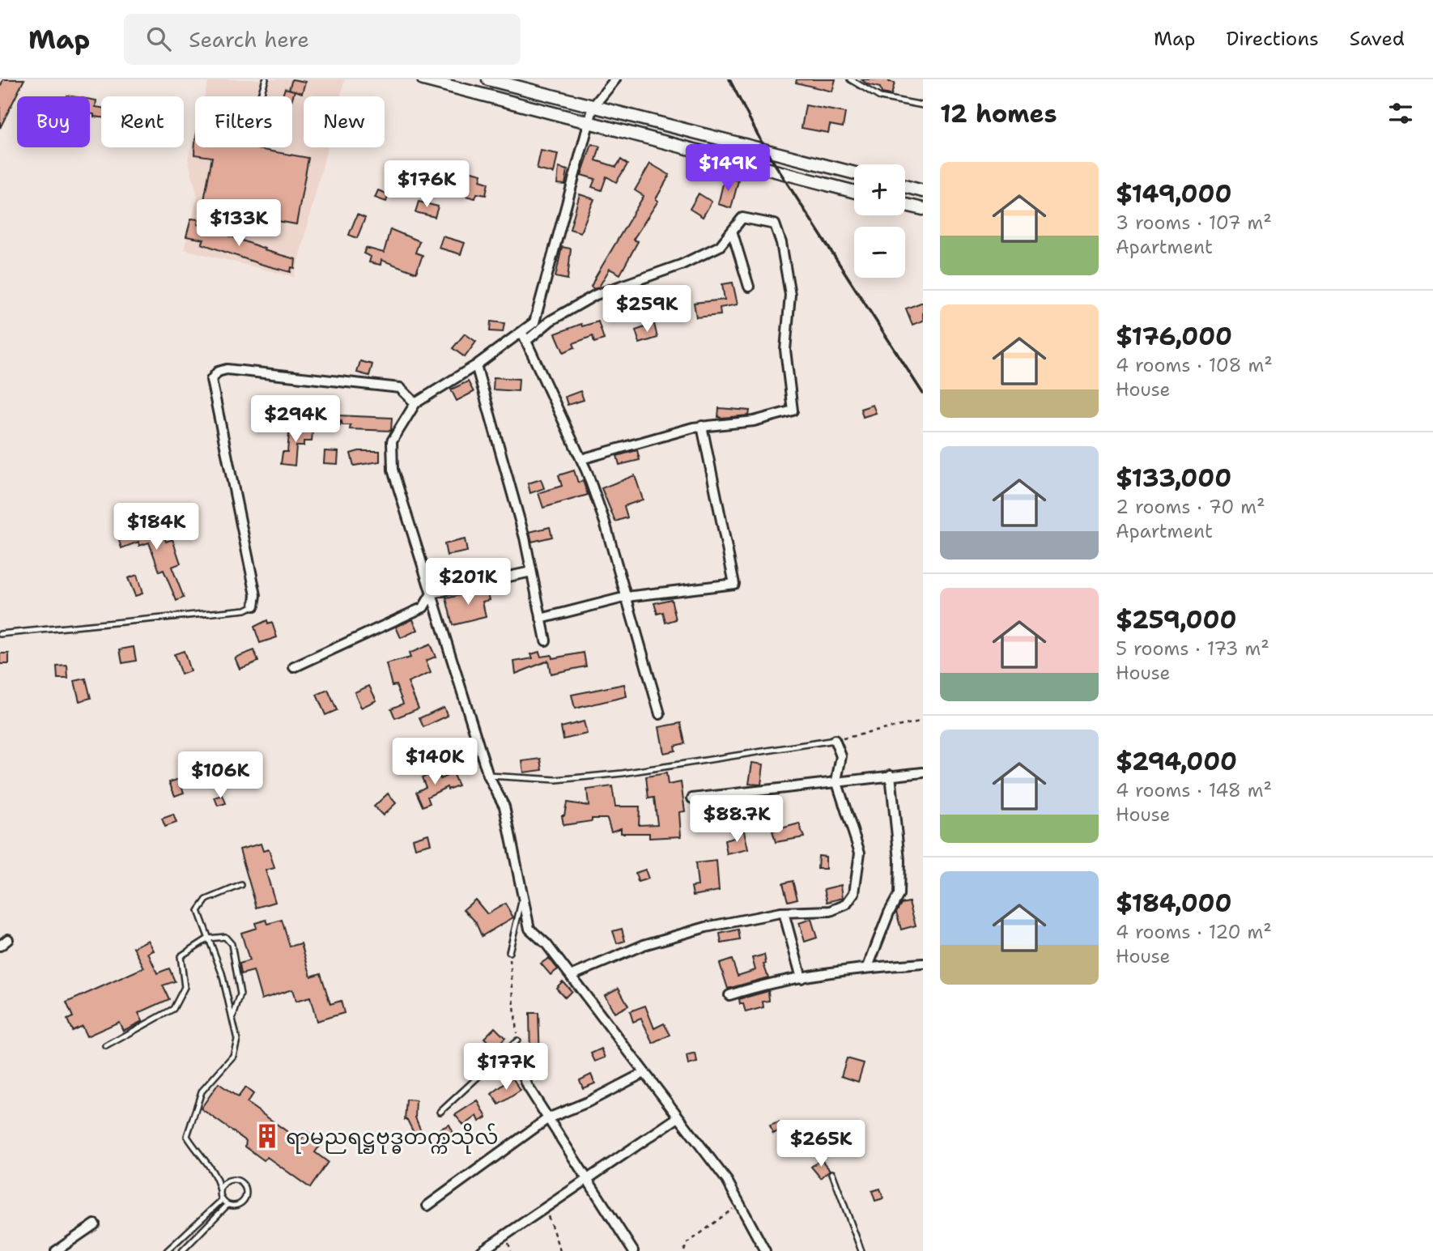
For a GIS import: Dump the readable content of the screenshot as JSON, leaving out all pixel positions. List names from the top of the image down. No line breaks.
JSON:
{"places":{"building":["ရာမညရဋ္ဌဗုဒ္ဓတက္ကသိုလ်"]},"page":{"header":"Map","search":"Search here","nav":["Map","Directions","Saved"],"heading":"12 homes","chip":["Buy","Rent","Filters","New"],"price":["$149K","$176K","$133K","$259K","$294K","$184K","$201K","$140K","$106K","$88.7K","$177K","$265K"],"list":[{"name":"$149,000","note":"3 rooms · 107 m² · Apartment"},{"name":"$176,000","note":"4 rooms · 108 m² · House"},{"name":"$133,000","note":"2 rooms · 70 m² · Apartment"},{"name":"$259,000","note":"5 rooms · 173 m² · House"},{"name":"$294,000","note":"4 rooms · 148 m² · House"},{"name":"$184,000","note":"4 rooms · 120 m² · House"}],"map_buttons":["+","−"]}}
